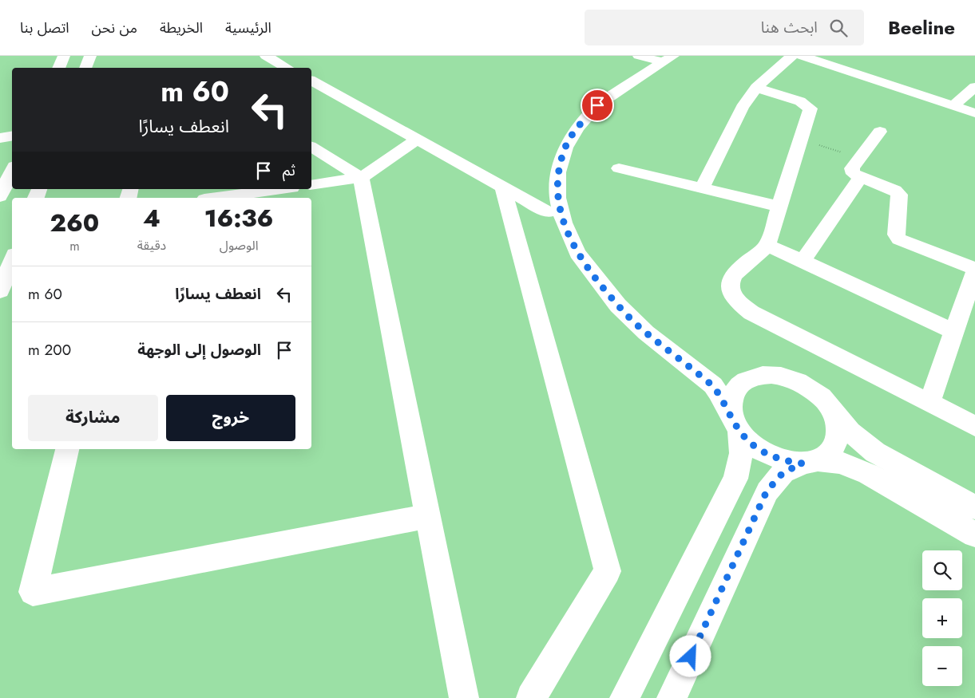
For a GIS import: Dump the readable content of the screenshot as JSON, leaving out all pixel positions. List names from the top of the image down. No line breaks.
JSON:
{"page":{"header":"Beeline","search":"ابحث هنا","nav":["الرئيسية","الخريطة","من نحن","اتصل بنا"],"turn":["60 m","انعطف يسارًا"],"then":"ثم","eta":["16:36","الوصول","4","دقيقة","260","m"],"list":[{"name":"انعطف يسارًا","value":"60 m"},{"name":"الوصول إلى الوجهة","value":"200 m"}],"buttons":["خروج","مشاركة"],"map_buttons":["+","−"]}}
